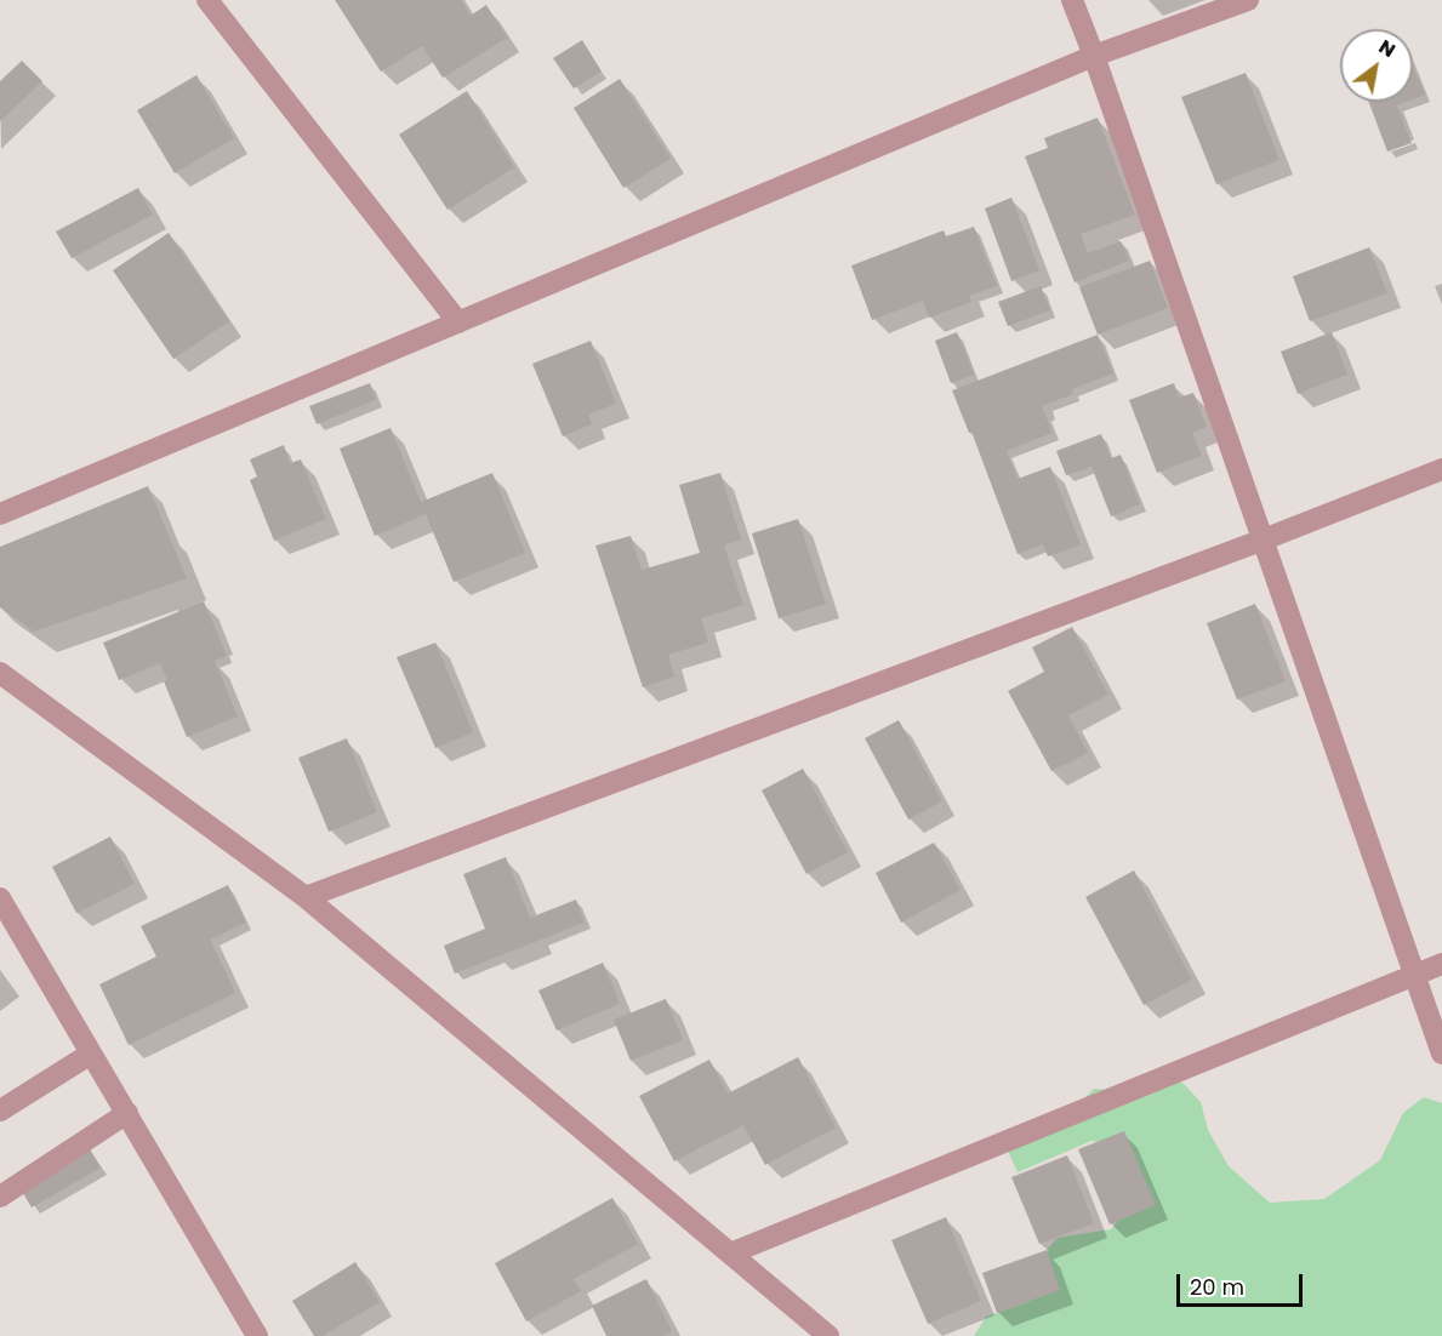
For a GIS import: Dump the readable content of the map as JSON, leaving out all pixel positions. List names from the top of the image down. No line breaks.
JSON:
{"scale_bar":"20 m","north":"top right"}
